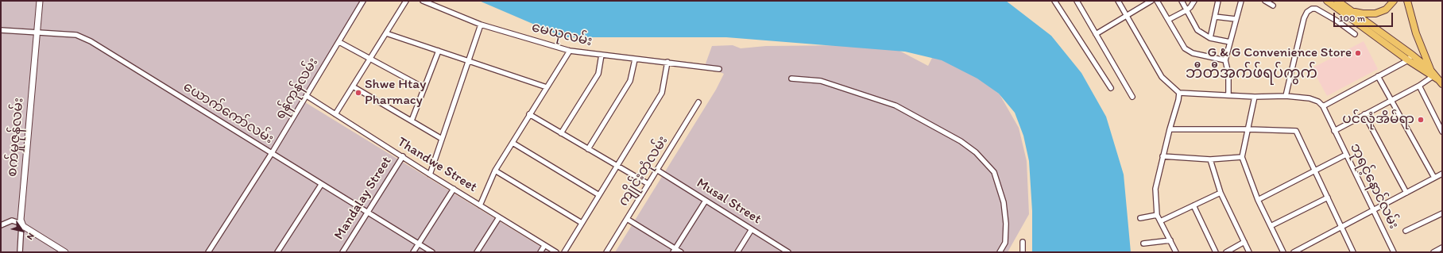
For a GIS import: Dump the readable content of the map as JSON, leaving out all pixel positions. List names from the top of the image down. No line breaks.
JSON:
{"streets":{"street":["မေယုလမ်း","ရန်ကုန်လမ်း","ယောက်ကော်လမ်း","စက်မှုဇုန်လမ်း","Thandwe Street","ကျိုင်းတုံလမ်း","ဘုရင့်နောင်လမ်း","Mandalay Street","Musal Street"]},"crossings":[["ရန်ကုန်လမ်း","ယောက်ကော်လမ်း"],["ရန်ကုန်လမ်း","Thandwe Street"],["ယောက်ကော်လမ်း","စက်မှုဇုန်လမ်း"],["ယောက်ကော်လမ်း","Mandalay Street"],["Thandwe Street","Mandalay Street"],["ကျိုင်းတုံလမ်း","Musal Street"]],"districts":["ဘီတီအက်ဖ်ရပ်ကွက်"],"places":["G & G Convenience Store","Shwe Htay Pharmacy","ပင်လုံအိမ်ရာ"],"scale_bar":"100 m","north":"bottom right"}
